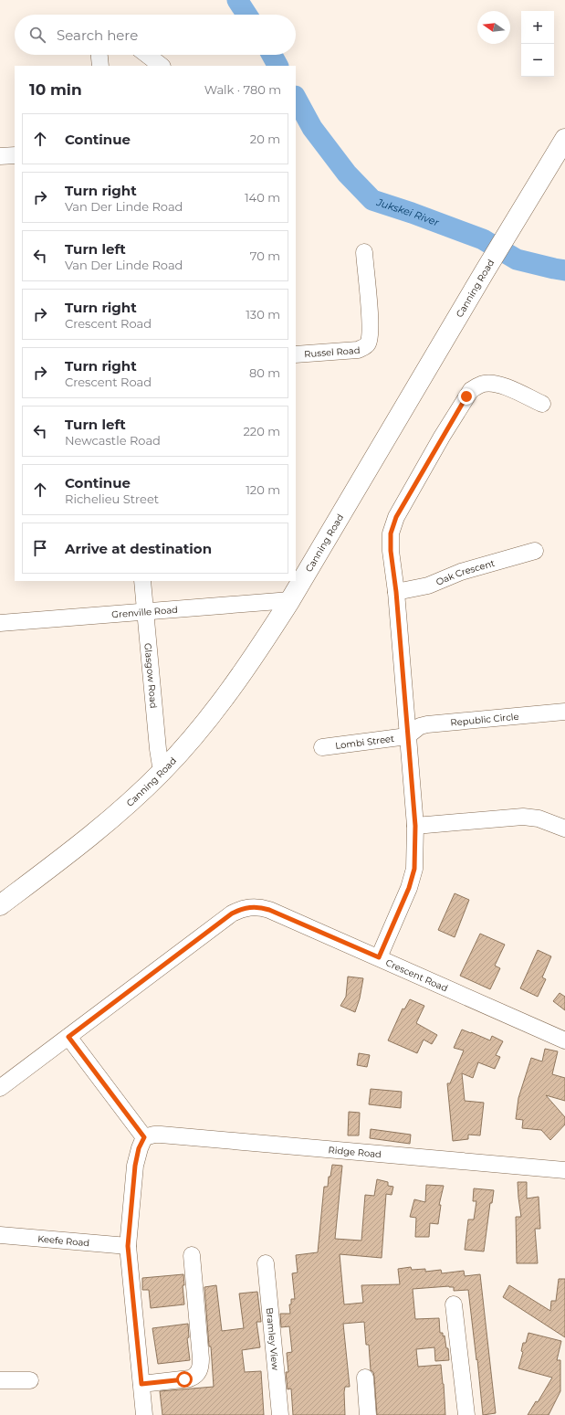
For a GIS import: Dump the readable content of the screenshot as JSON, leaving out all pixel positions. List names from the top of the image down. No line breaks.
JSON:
{"streets":{"main road":["Canning Road"],"street":["Russel Road","Oak Crescent","Grenville Road","Glasgow Road","Republic Circle","Lombi Street","Crescent Road","Ridge Road","Keefe Road","Bramley View"]},"crossings":[["Canning Road","Grenville Road"],["Canning Road","Glasgow Road"],["Grenville Road","Glasgow Road"],["Republic Circle","Lombi Street"]],"water":["Jukskei River"],"north":"left","page":{"map_buttons":["+","−"],"search":"Search here","heading":["10 min","Walk · 780 m"],"list":[["Continue","20 m"],["Turn right","Van Der Linde Road","140 m"],["Turn left","Van Der Linde Road","70 m"],["Turn right","Crescent Road","130 m"],["Turn right","Crescent Road","80 m"],["Turn left","Newcastle Road","220 m"],["Continue","Richelieu Street","120 m"],"Arrive at destination"]}}
